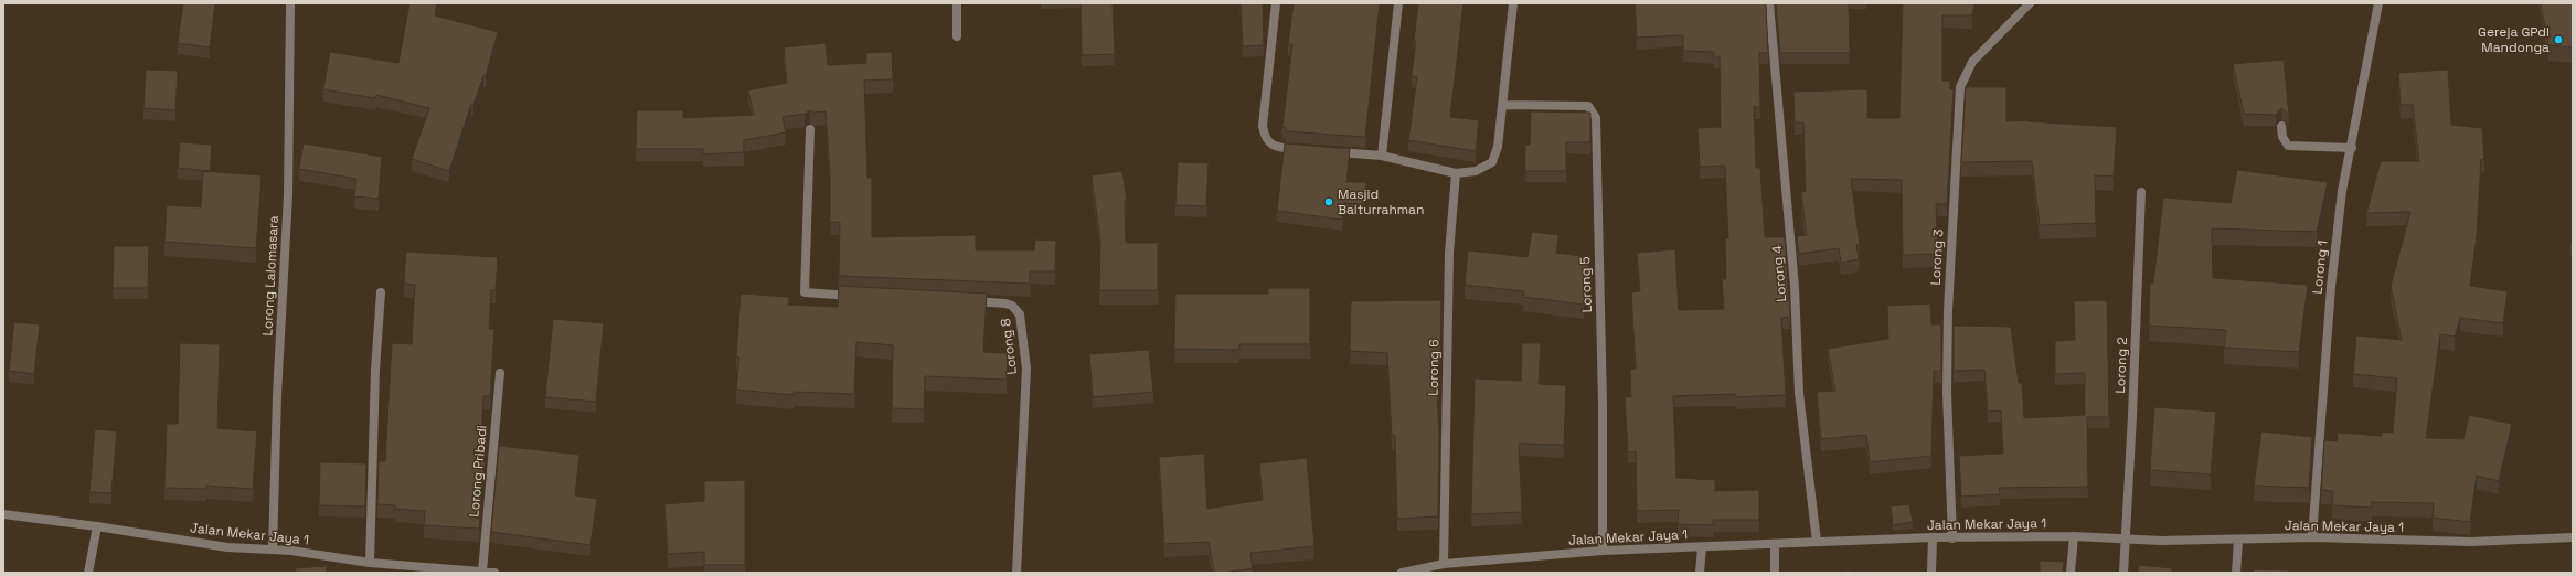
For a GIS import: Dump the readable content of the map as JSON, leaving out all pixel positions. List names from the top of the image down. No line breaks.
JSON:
{"streets":{"street":["Lorong 3","Lorong 1","Lorong 4","Lorong Lalomasara","Lorong 5","Lorong 8","Lorong 2","Lorong 6","Lorong Pribadi","Jalan Mekar Jaya 1"]},"crossings":[["Lorong 3","Jalan Mekar Jaya 1"],["Lorong 1","Jalan Mekar Jaya 1"],["Lorong 4","Jalan Mekar Jaya 1"],["Lorong Lalomasara","Jalan Mekar Jaya 1"],["Lorong 5","Jalan Mekar Jaya 1"],["Lorong 2","Jalan Mekar Jaya 1"],["Lorong 6","Jalan Mekar Jaya 1"],["Lorong Pribadi","Jalan Mekar Jaya 1"]],"places":["Gereja GPdI Mandonga","Masjid Baiturrahman"]}
